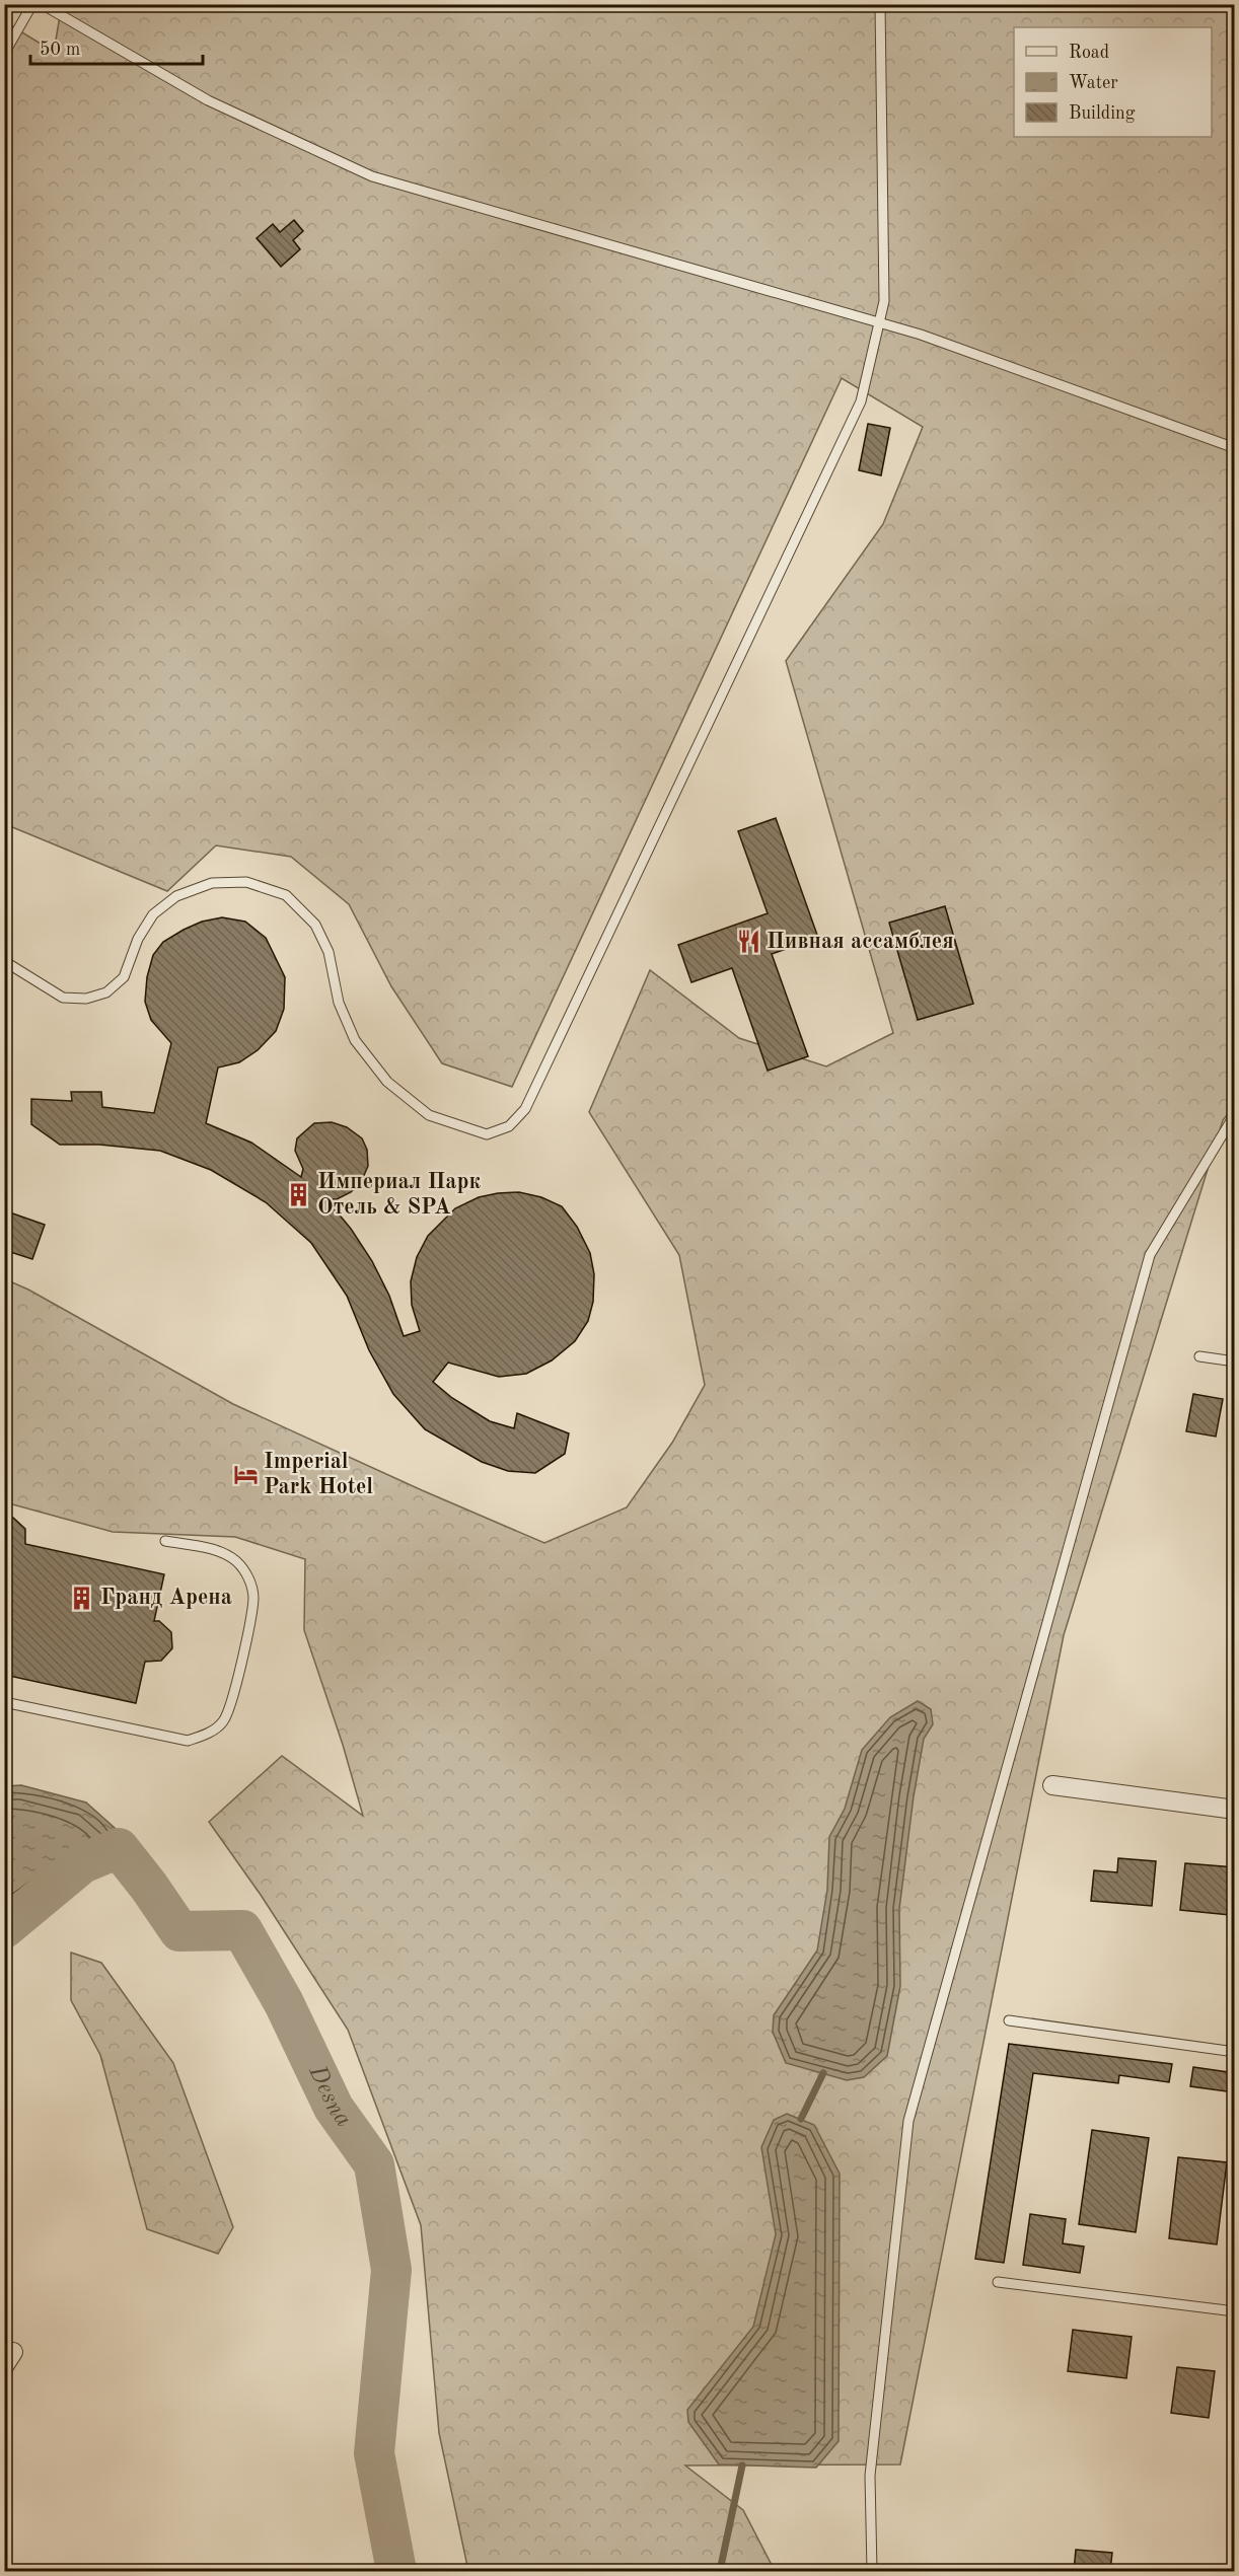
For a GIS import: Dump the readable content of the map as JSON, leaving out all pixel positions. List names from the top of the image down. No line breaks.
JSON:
{"water":["Desna"],"places":{"restaurant":["Пивная ассамблея"],"building":["Империал Парк Отель & SPA","Гранд Арена"],"hotel":["Imperial Park Hotel"]},"legend":["Road","Water","Building"],"scale_bar":"50 m"}
